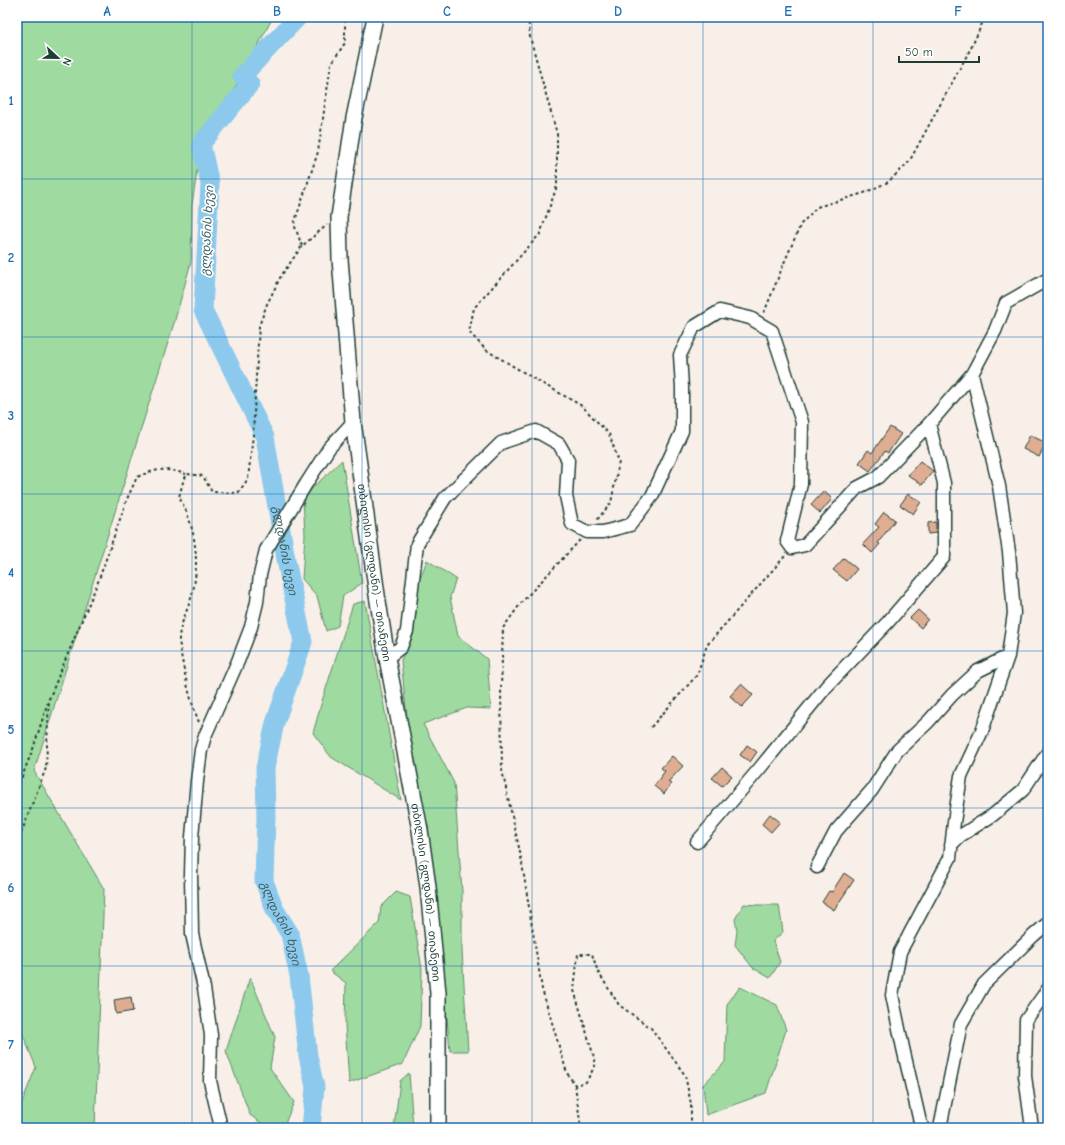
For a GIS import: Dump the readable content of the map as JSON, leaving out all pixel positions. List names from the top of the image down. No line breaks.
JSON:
{"streets":{"main road":["თბილისი (გლდანი) — თიანეთი"]},"water":["გლდანის ხევი"],"scale_bar":"50 m","north":"right","grid":{"columns":["A","B","C","D","E","F"],"rows":["1","2","3","4","5","6","7"]}}
